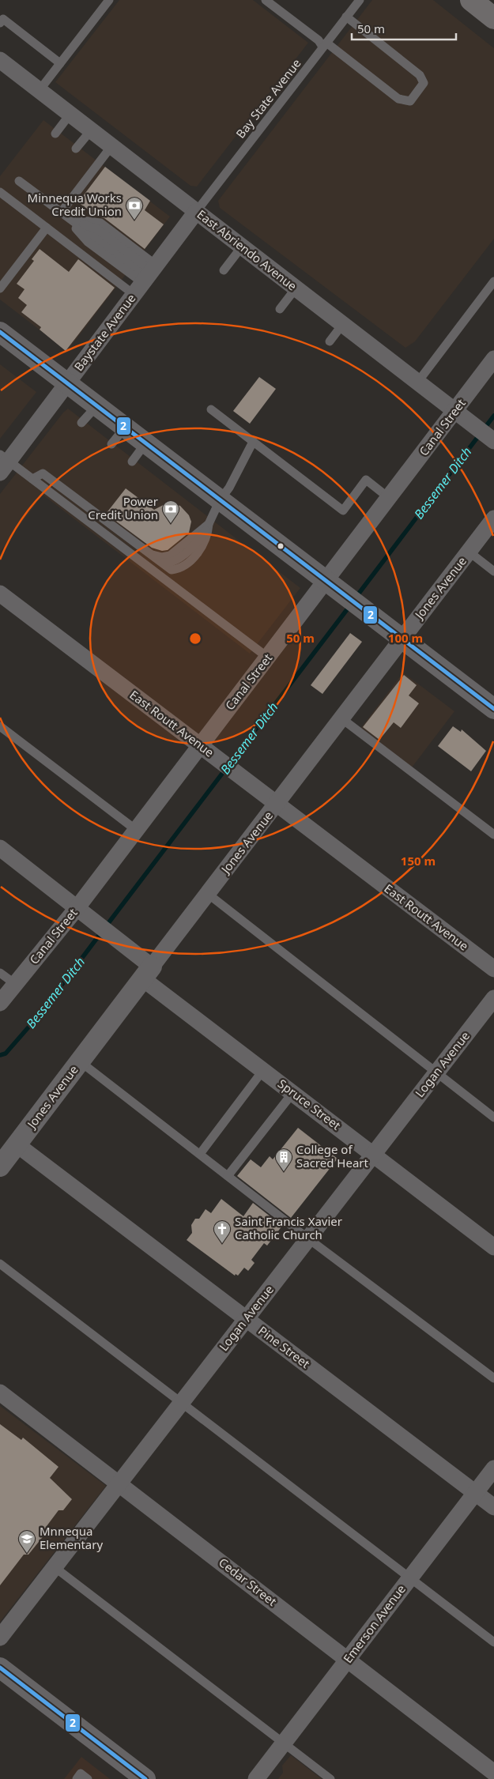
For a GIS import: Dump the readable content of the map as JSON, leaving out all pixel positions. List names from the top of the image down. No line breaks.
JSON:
{"streets":{"street":["East Abriendo Avenue","Baystate Avenue","Canal Street","Jones Avenue","East Routt Avenue","Logan Avenue","Spruce Street","Pine Street","Cedar Street","Emerson Avenue"],"lane":["Bay State Avenue"]},"crossings":[["Bay State Avenue","East Abriendo Avenue"],["Bay State Avenue","Baystate Avenue"],["East Abriendo Avenue","Baystate Avenue"],["East Abriendo Avenue","Canal Street"],["Canal Street","East Routt Avenue"],["Canal Street","Spruce Street"],["Jones Avenue","East Routt Avenue"],["Jones Avenue","Spruce Street"],["Jones Avenue","Pine Street"],["Logan Avenue","Spruce Street"],["Logan Avenue","Pine Street"],["Logan Avenue","Cedar Street"],["Pine Street","Emerson Avenue"],["Cedar Street","Emerson Avenue"]],"water":["Bessemer Ditch"],"places":{"bank":["Minnequa Works Credit Union","Power Credit Union"],"building":["College of Sacred Heart"],"church":["Saint Francis Xavier Catholic Church"],"school or university":["Mnnequa Elementary"]},"lines":["transit line 2"],"scale_bar":"50 m","rings":["50 m","100 m","150 m"]}
